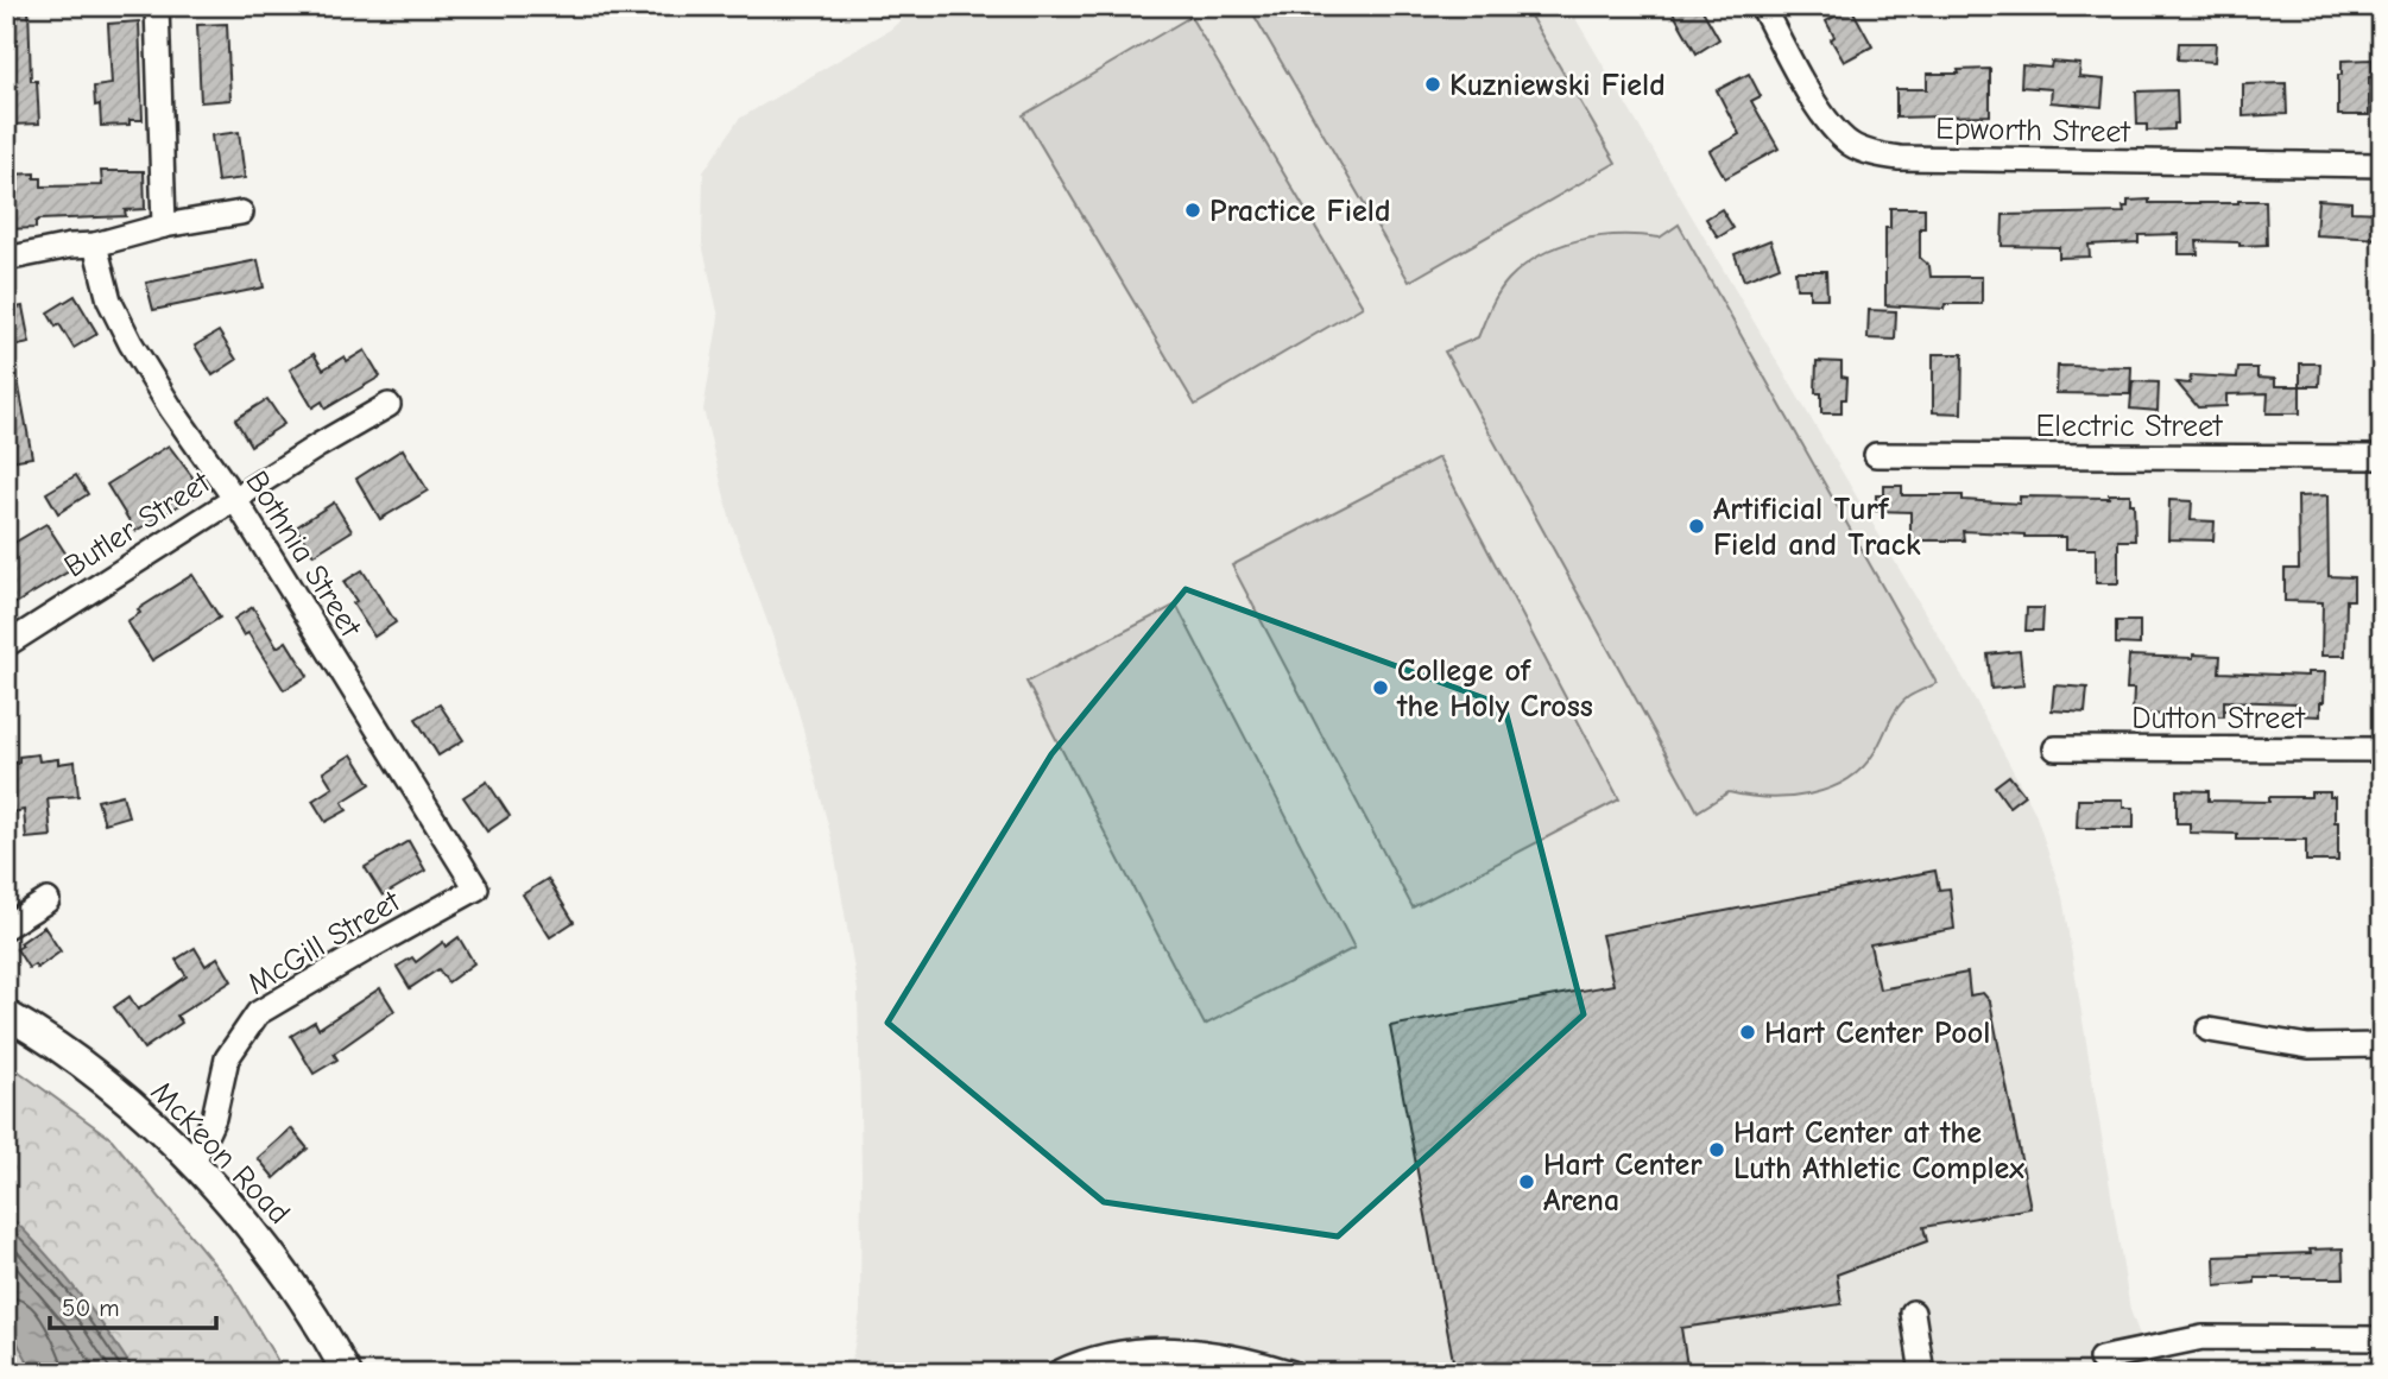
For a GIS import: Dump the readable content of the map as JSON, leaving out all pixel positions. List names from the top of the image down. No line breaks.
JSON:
{"streets":{"main road":["McKeon Road"],"street":["Epworth Street","Electric Street","Butler Street","Bothnia Street","Dutton Street","McGill Street"]},"crossings":[["Butler Street","Bothnia Street"],["Bothnia Street","McGill Street"],["McGill Street","McKeon Road"]],"places":["Kuzniewski Field","Practice Field","Artificial Turf Field and Track","College of the Holy Cross","Hart Center Pool","Hart Center at the Luth Athletic Complex","Hart Center Arena"],"scale_bar":"50 m"}
